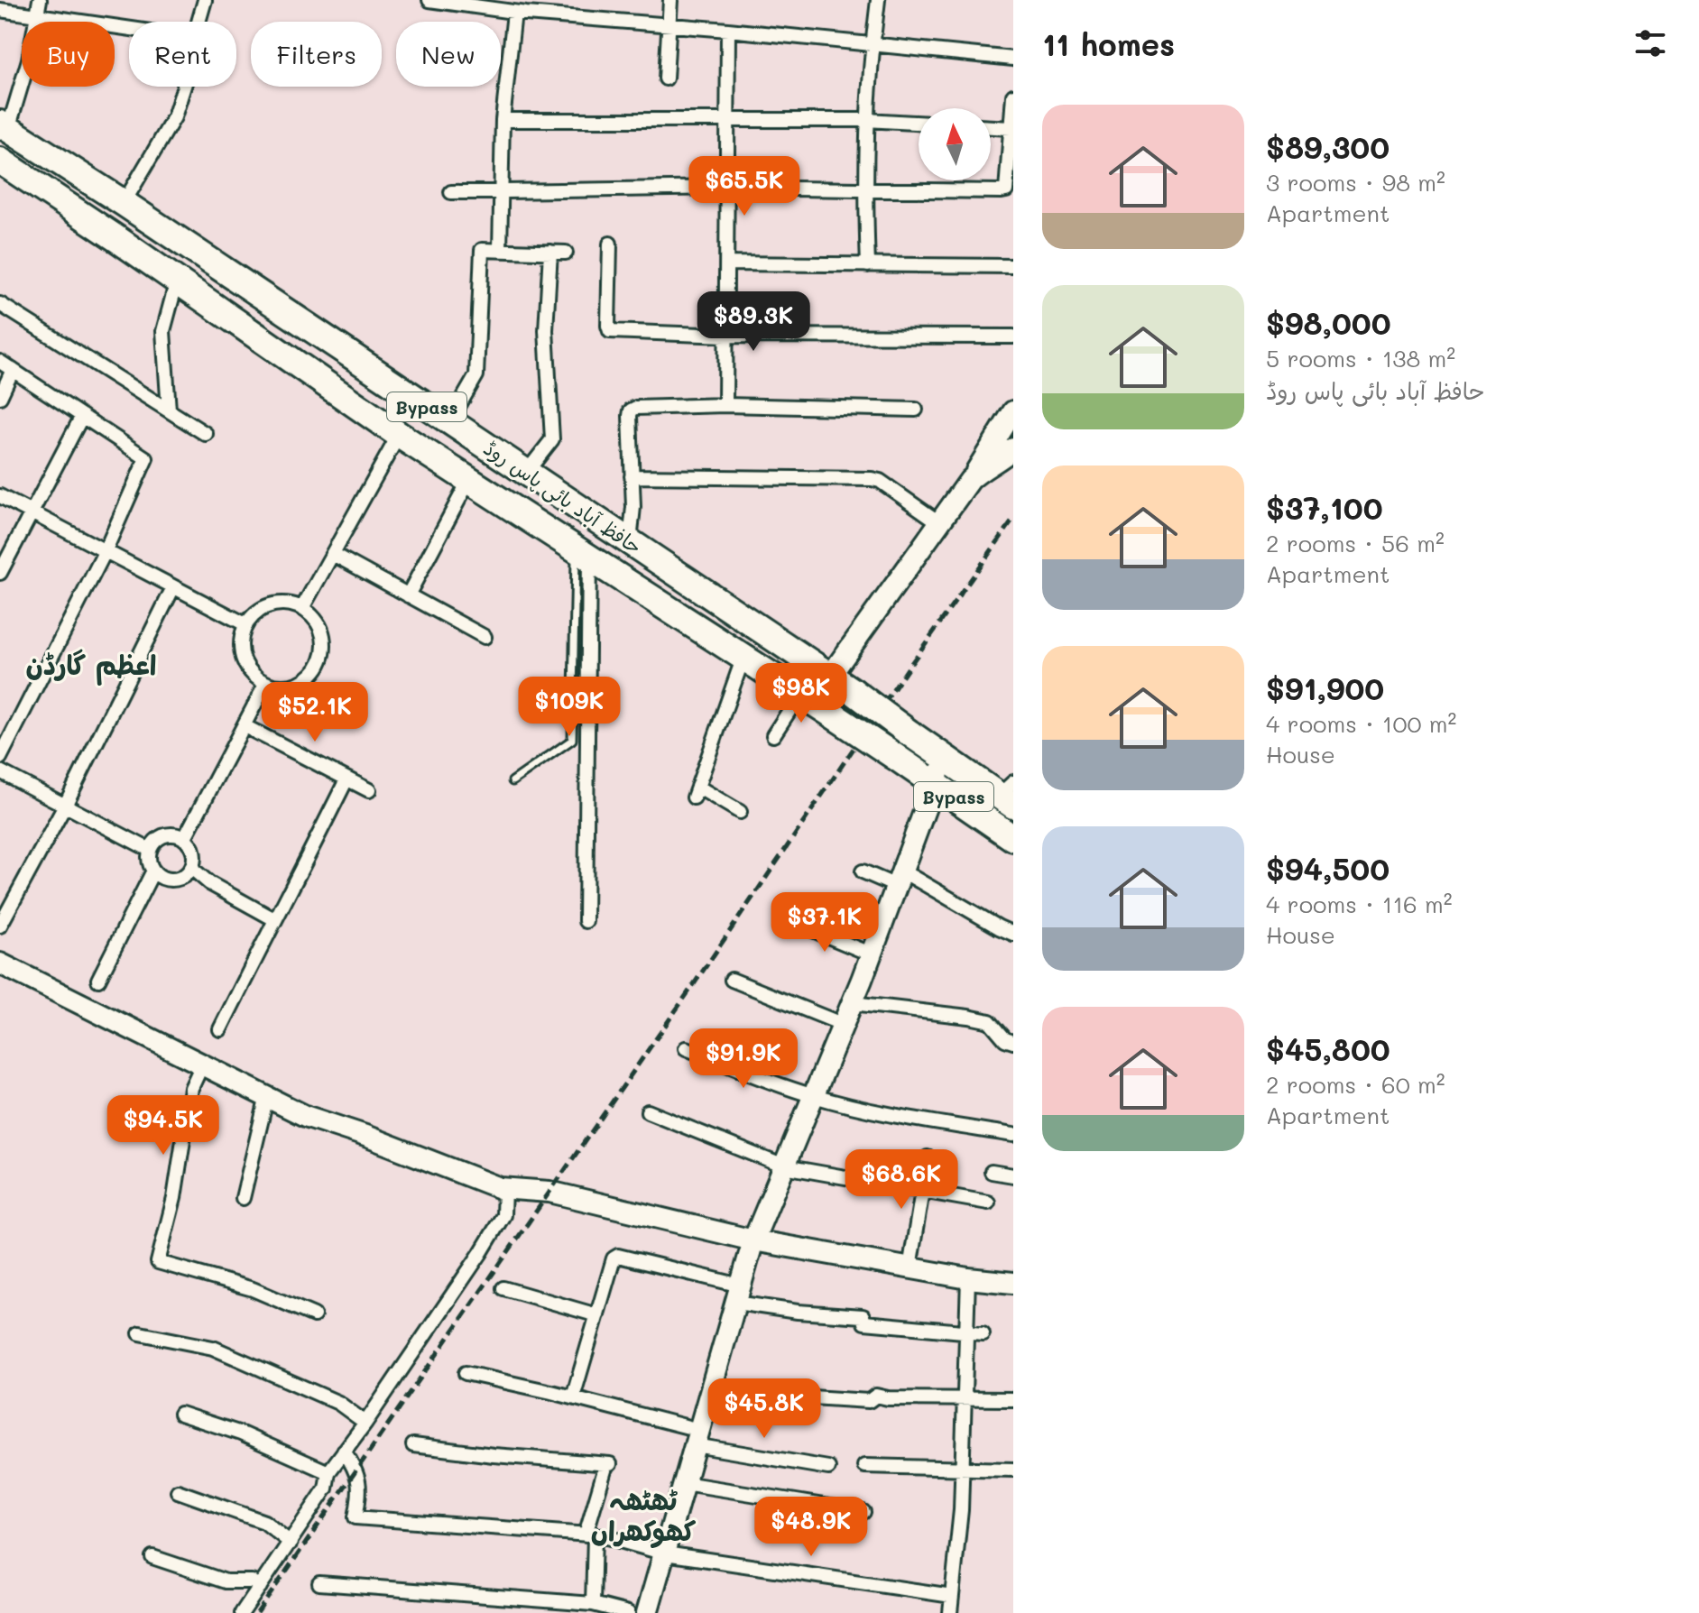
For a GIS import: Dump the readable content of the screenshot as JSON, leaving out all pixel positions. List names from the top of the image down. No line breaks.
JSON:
{"streets":{"highway":["Bypass","حافظ آباد بائی پاس روڈ"]},"districts":["اعظم گارڈن","ٹھٹھہ کھوکھراں"],"north":"top","page":{"heading":"11 homes","chip":["Buy","Rent","Filters","New"],"list":[{"name":"$89,300","note":"3 rooms · 98 m² · Apartment"},{"name":"$98,000","note":"5 rooms · 138 m² · حافظ آباد بائی پاس روڈ"},{"name":"$37,100","note":"2 rooms · 56 m² · Apartment"},{"name":"$91,900","note":"4 rooms · 100 m² · House"},{"name":"$94,500","note":"4 rooms · 116 m² · House"},{"name":"$45,800","note":"2 rooms · 60 m² · Apartment"}],"price":["$65.5K","$89.3K","$98K","$109K","$52.1K","$37.1K","$91.9K","$94.5K","$68.6K","$45.8K","$48.9K"]}}
